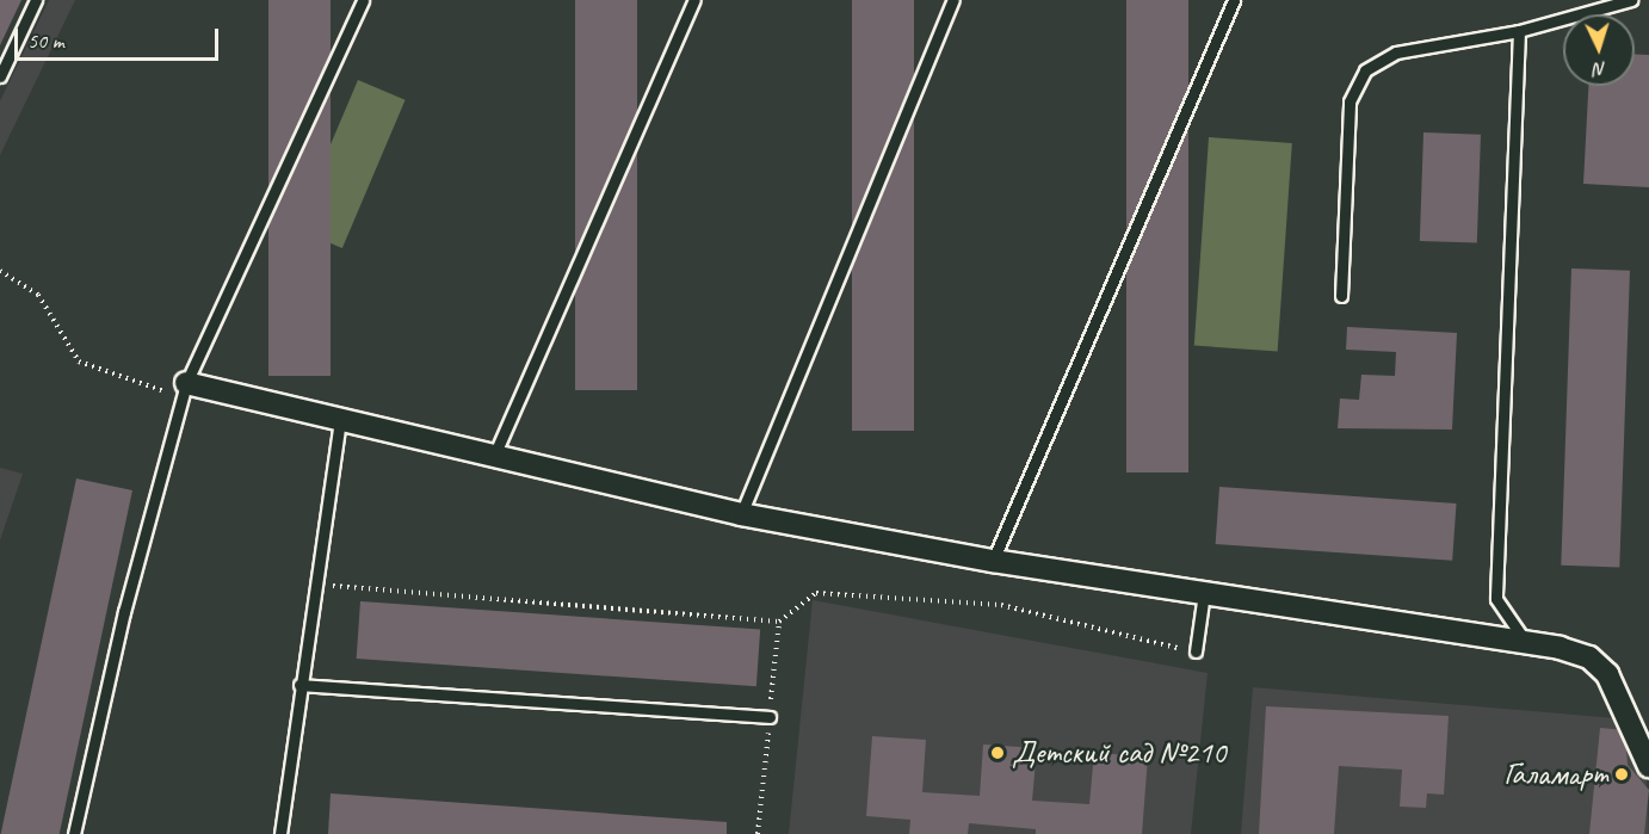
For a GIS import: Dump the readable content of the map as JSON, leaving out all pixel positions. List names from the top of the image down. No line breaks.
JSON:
{"places":["Детский сад №210","Галамарт"],"scale_bar":"50 m","north":"bottom"}
